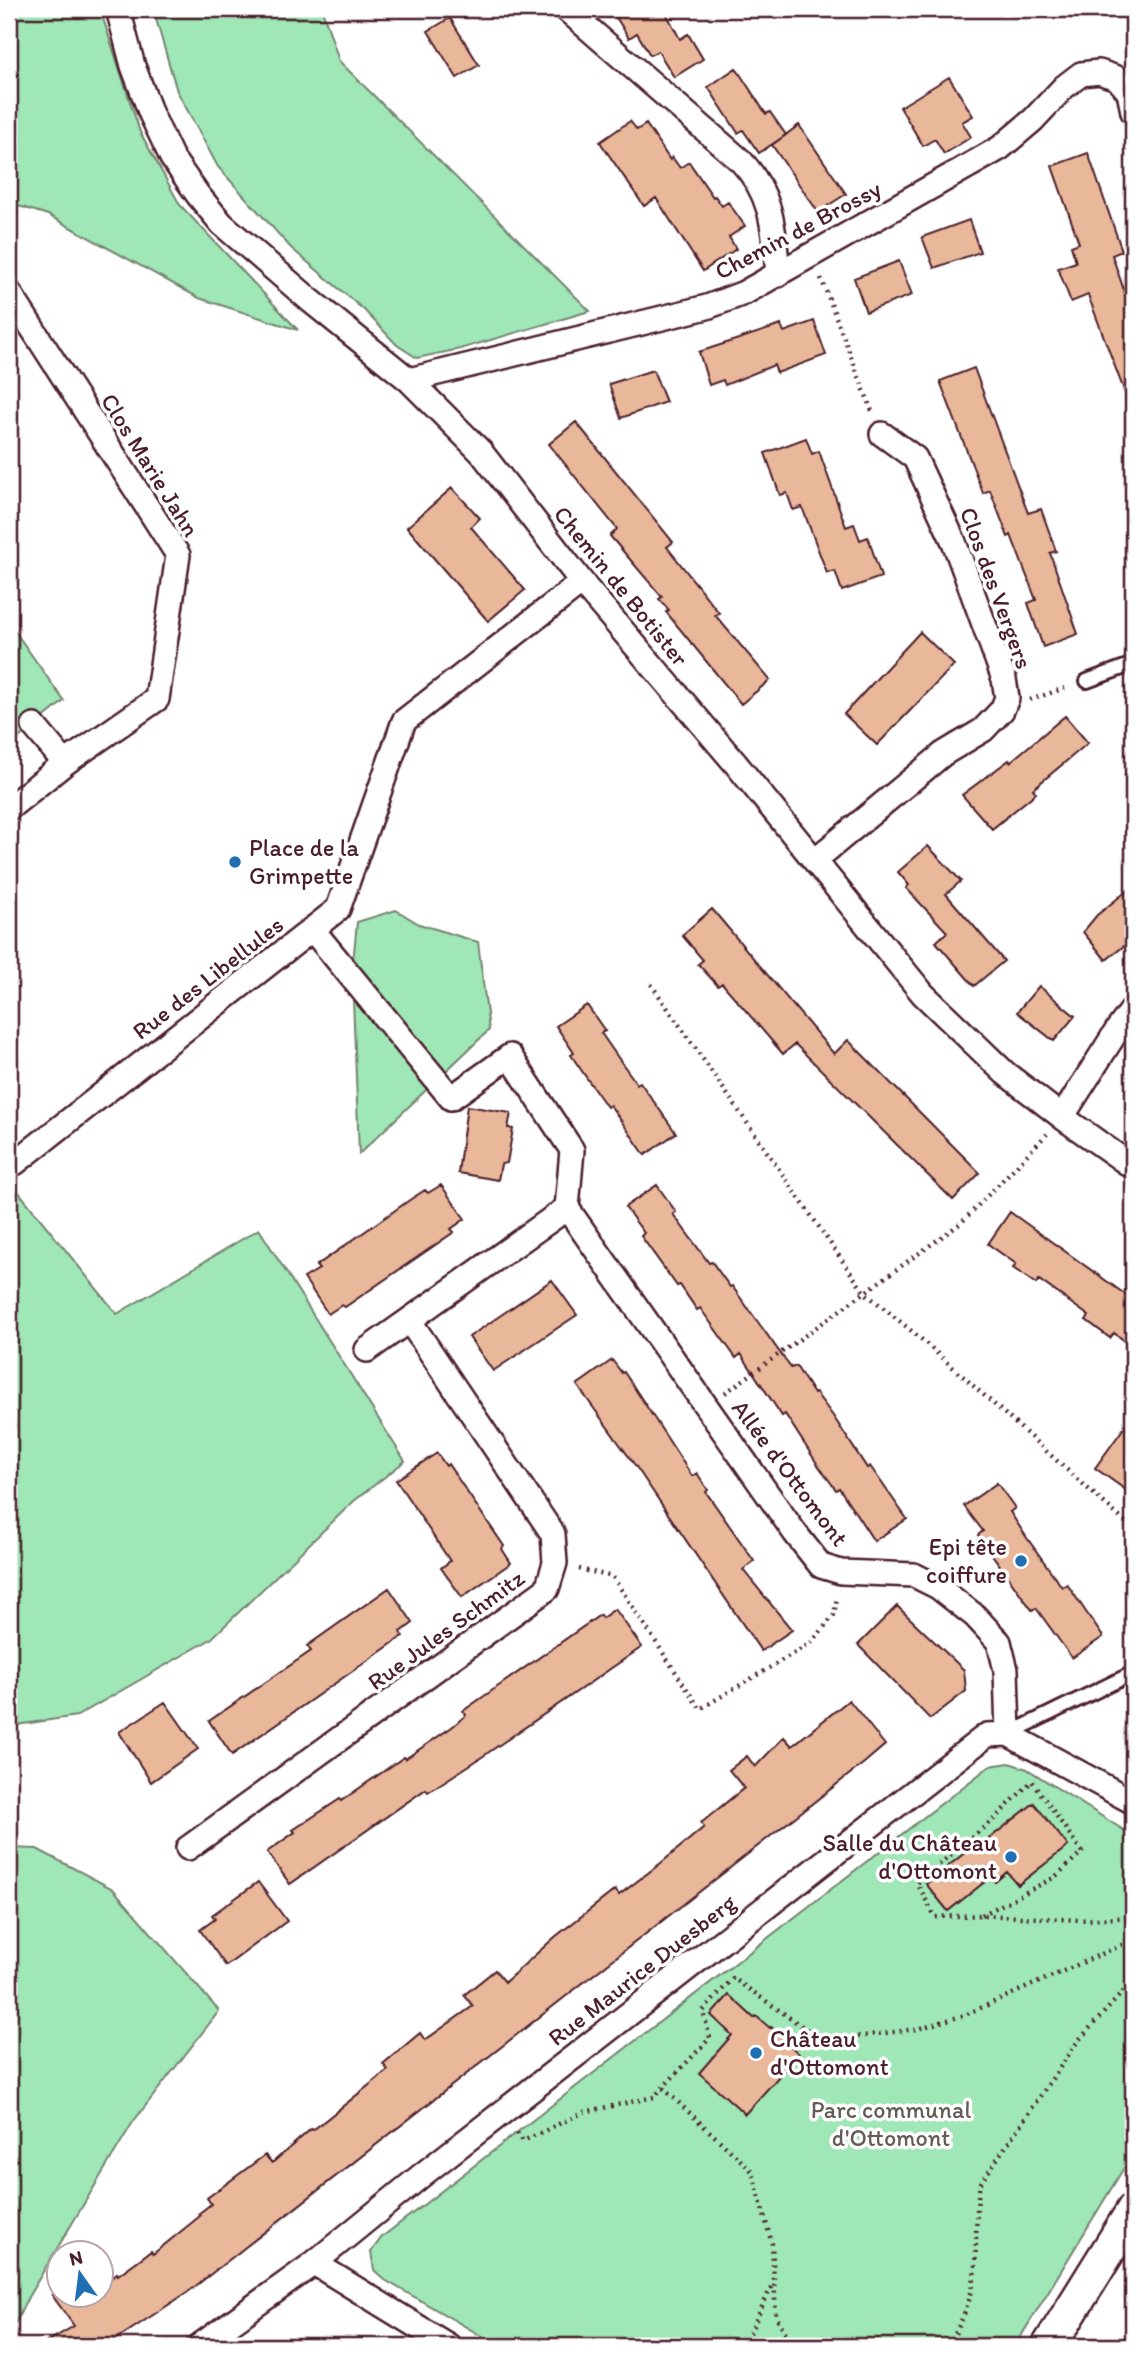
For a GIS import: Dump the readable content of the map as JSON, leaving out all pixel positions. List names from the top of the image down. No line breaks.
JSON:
{"streets":{"street":["Chemin de Brossy","Clos Marie Jahn","Chemin de Botister","Clos des Vergers","Rue des Libellules","Allée d'Ottomont","Rue Jules Schmitz","Rue Maurice Duesberg"]},"crossings":[["Chemin de Brossy","Chemin de Botister"],["Chemin de Botister","Clos des Vergers"],["Chemin de Botister","Rue des Libellules"],["Allée d'Ottomont","Rue Maurice Duesberg"]],"parks":["Parc communal d'Ottomont"],"places":["Place de la Grimpette","Epi tête coiffure","Salle du Château d'Ottomont","Château d'Ottomont"],"north":"top"}
